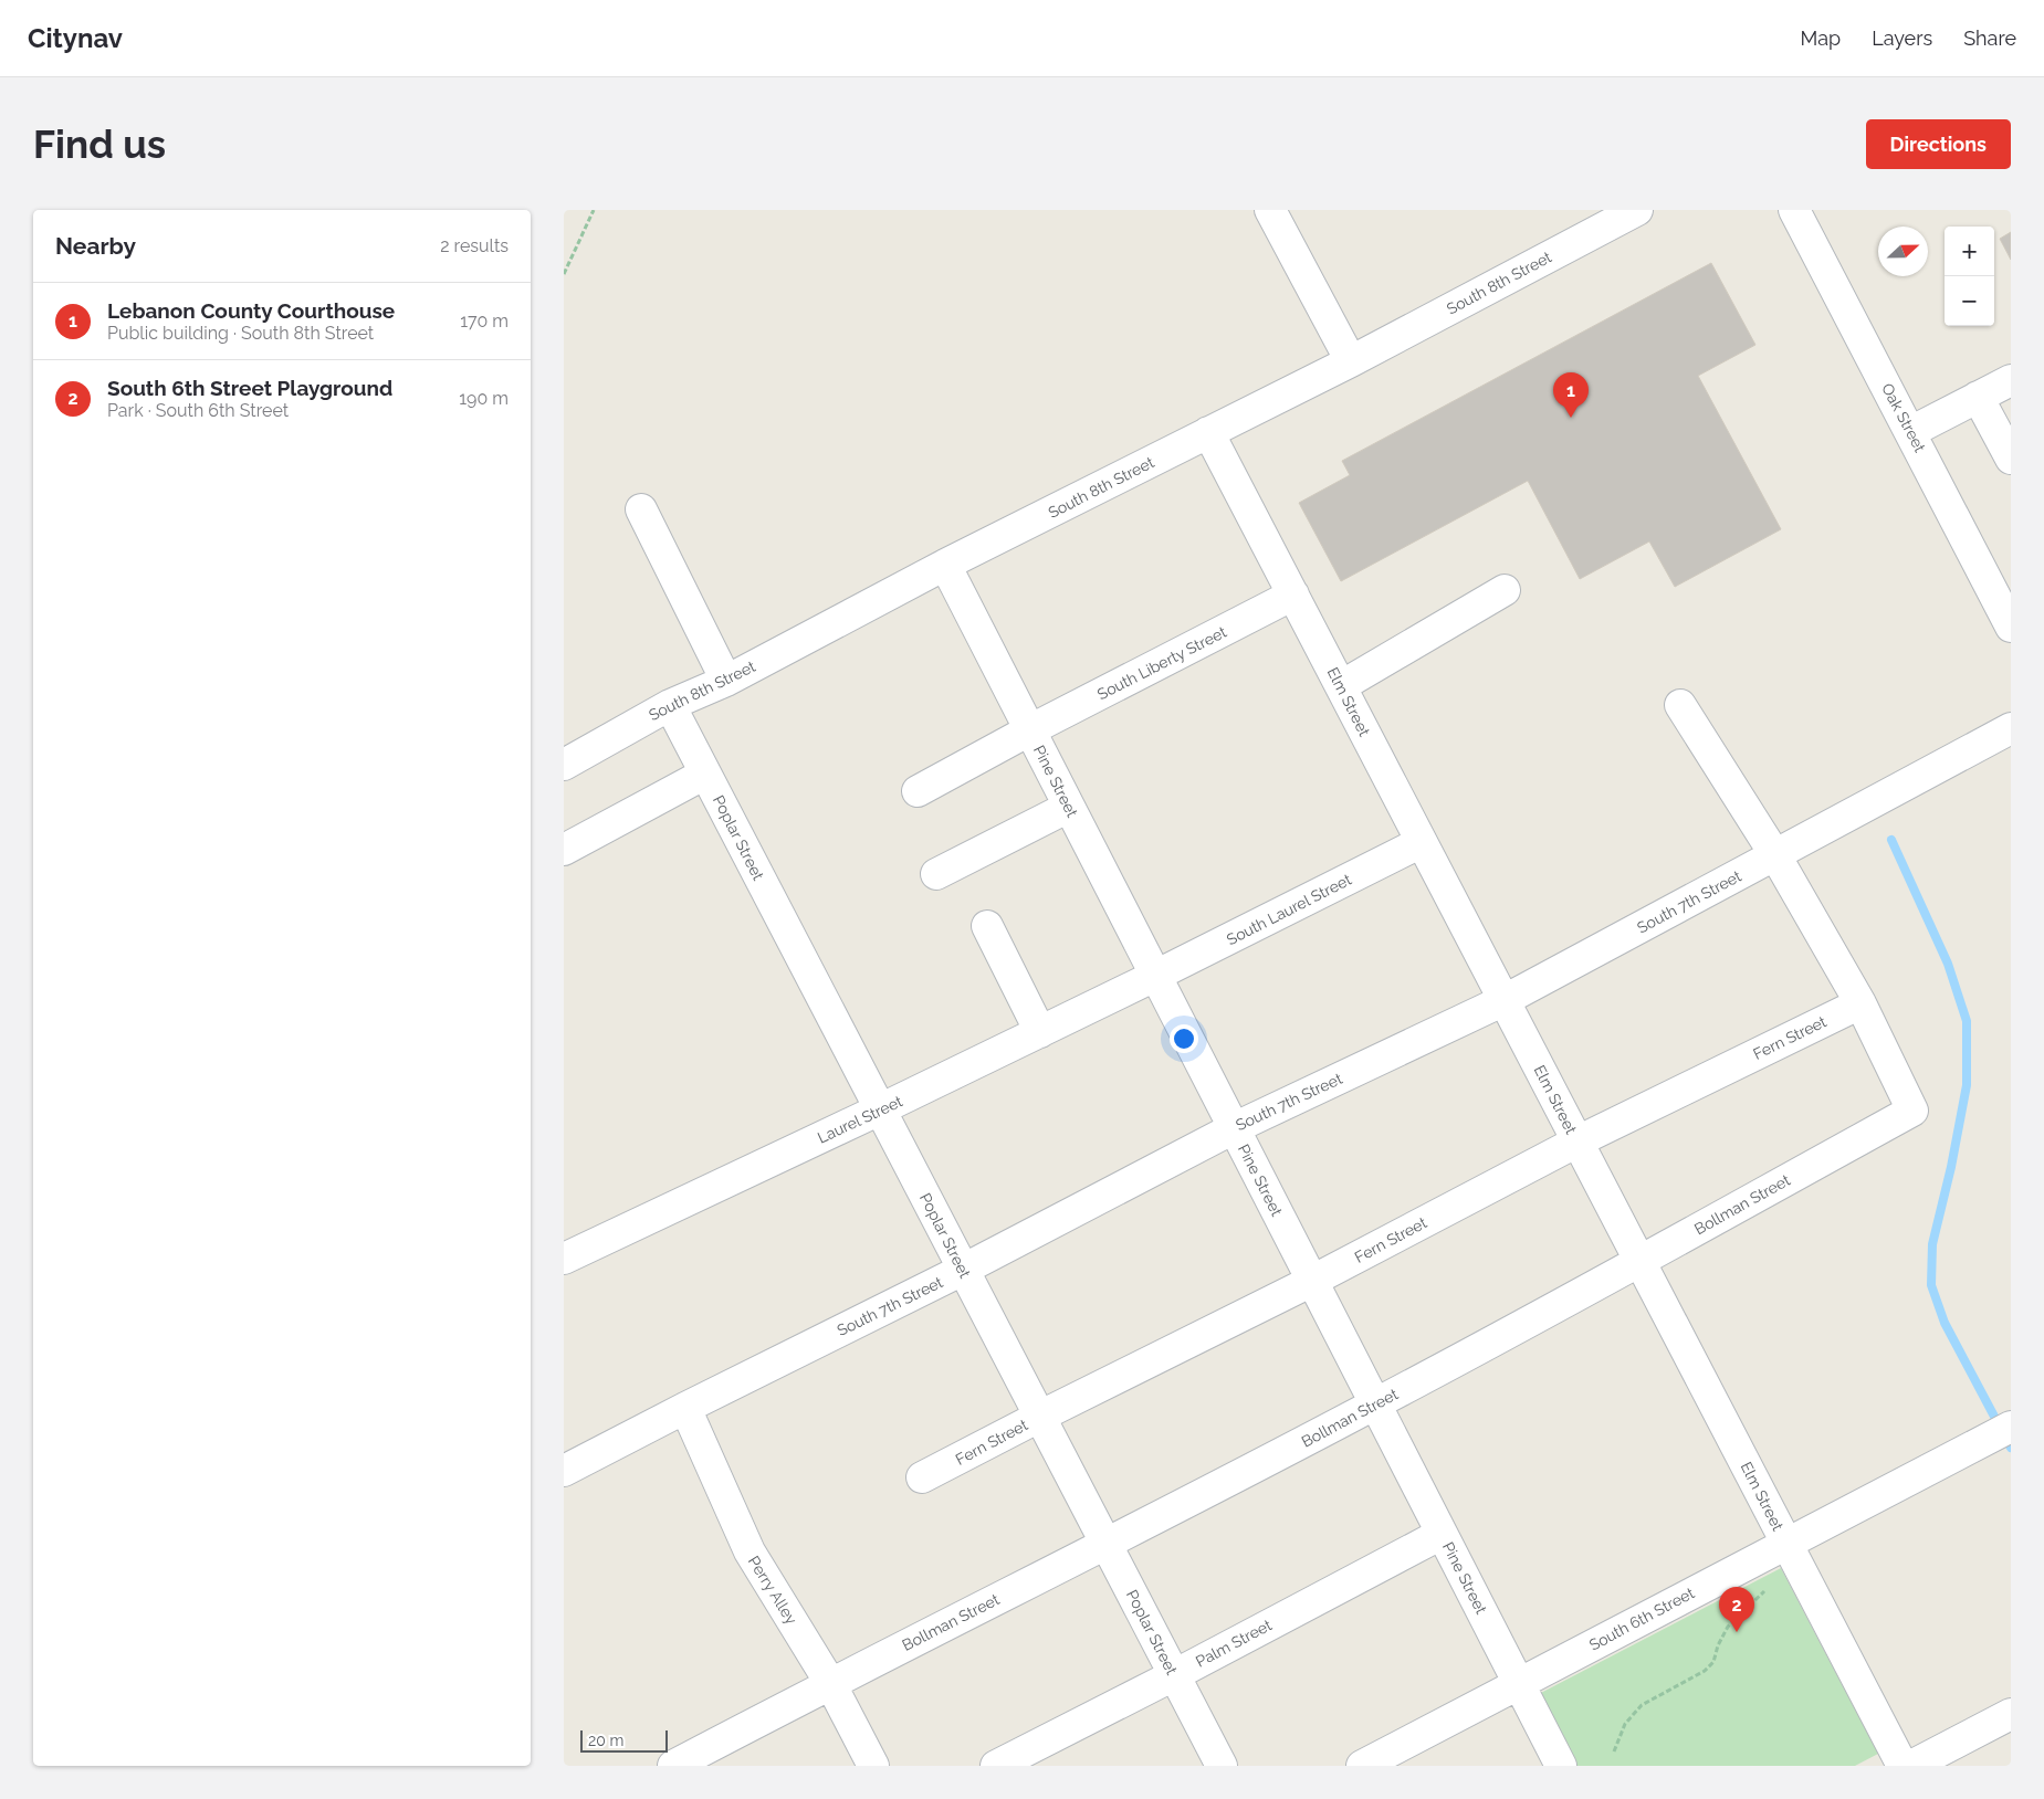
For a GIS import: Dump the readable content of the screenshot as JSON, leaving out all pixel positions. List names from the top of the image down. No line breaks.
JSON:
{"streets":{"street":["South 8th Street","Oak Street","South Liberty Street","Elm Street","Pine Street","Poplar Street","South 7th Street","South Laurel Street","Fern Street","Laurel Street","Bollman Street","Perry Alley","South 6th Street","Palm Street"]},"crossings":[["South 8th Street","Elm Street"],["South 8th Street","Pine Street"],["South 8th Street","Poplar Street"],["South Liberty Street","Elm Street"],["South Liberty Street","Pine Street"],["Elm Street","South 7th Street"],["Elm Street","South Laurel Street"],["Elm Street","Fern Street"],["Elm Street","Bollman Street"],["Elm Street","South 6th Street"],["Pine Street","South 7th Street"],["Pine Street","South Laurel Street"],["Pine Street","Fern Street"],["Pine Street","Laurel Street"],["Pine Street","Bollman Street"],["Pine Street","South 6th Street"],["Pine Street","Palm Street"],["Poplar Street","South 7th Street"],["Poplar Street","Fern Street"],["Poplar Street","Laurel Street"],["Poplar Street","Bollman Street"],["Poplar Street","Palm Street"],["South 7th Street","Perry Alley"],["South Laurel Street","Laurel Street"],["Fern Street","Bollman Street"],["Bollman Street","Perry Alley"]],"scale_bar":"20 m","north":"right","page":{"header":"Citynav","nav":["Map","Layers","Share"],"buttons":"Directions","title":"Find us","heading":["Nearby","2 results"],"map_buttons":["+","−"],"list":[{"mark":"1","name":"Lebanon County Courthouse","note":"Public building · South 8th Street","value":"170 m"},{"mark":"2","name":"South 6th Street Playground","note":"Park · South 6th Street","value":"190 m"}],"pins":["1","2"],"scale":"20 m"}}
